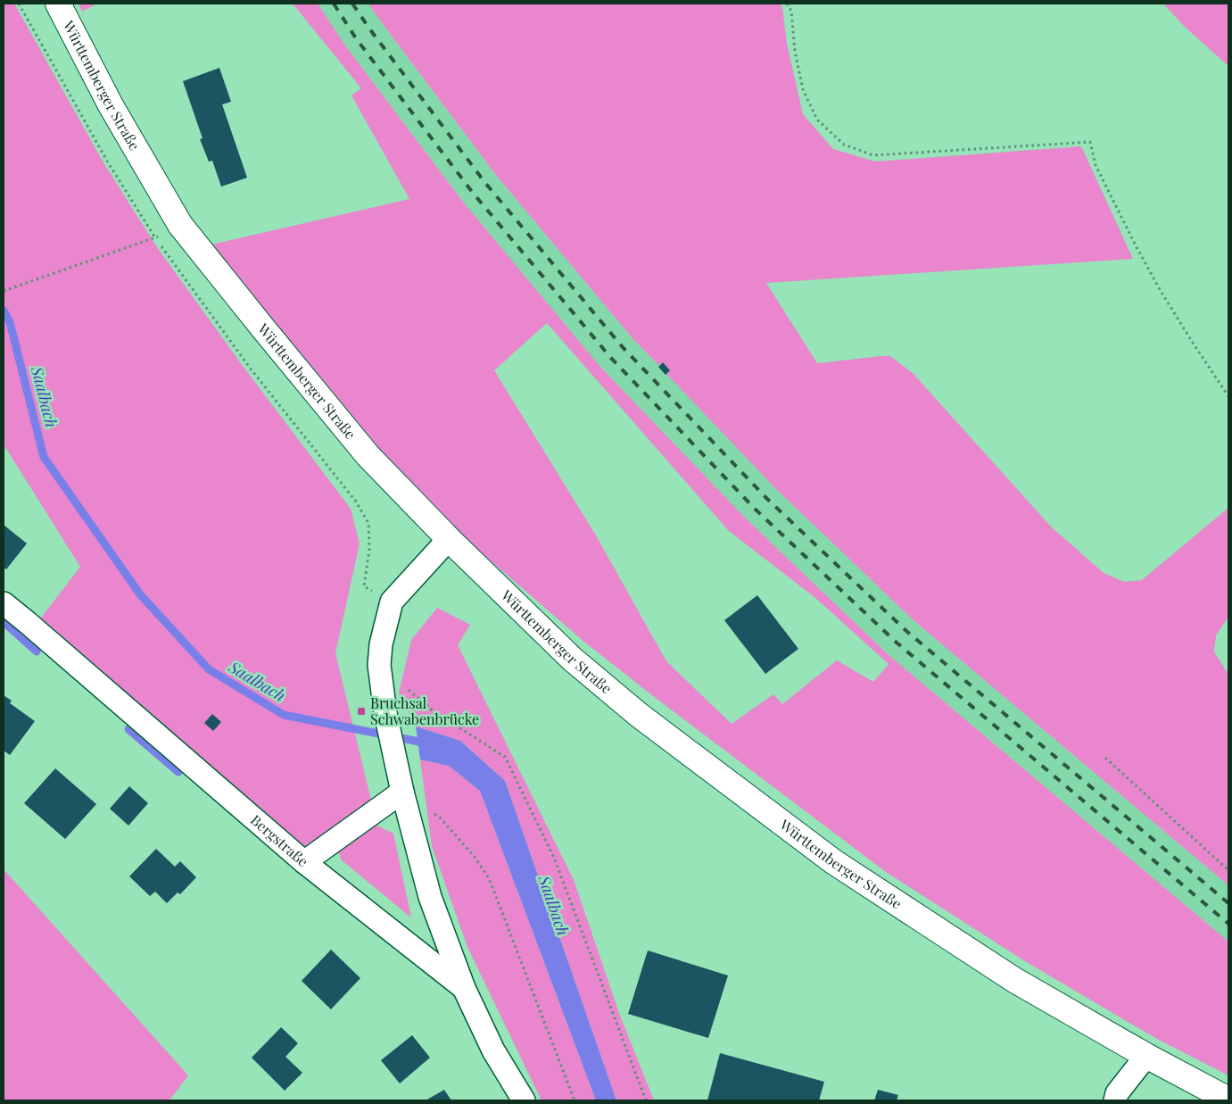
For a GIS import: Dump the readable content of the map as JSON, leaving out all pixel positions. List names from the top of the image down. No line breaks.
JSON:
{"streets":{"main road":["Württemberger Straße"],"street":["Bergstraße"]},"water":["Saalbach"],"places":{"transit":["Bruchsal Schwabenbrücke"]}}
